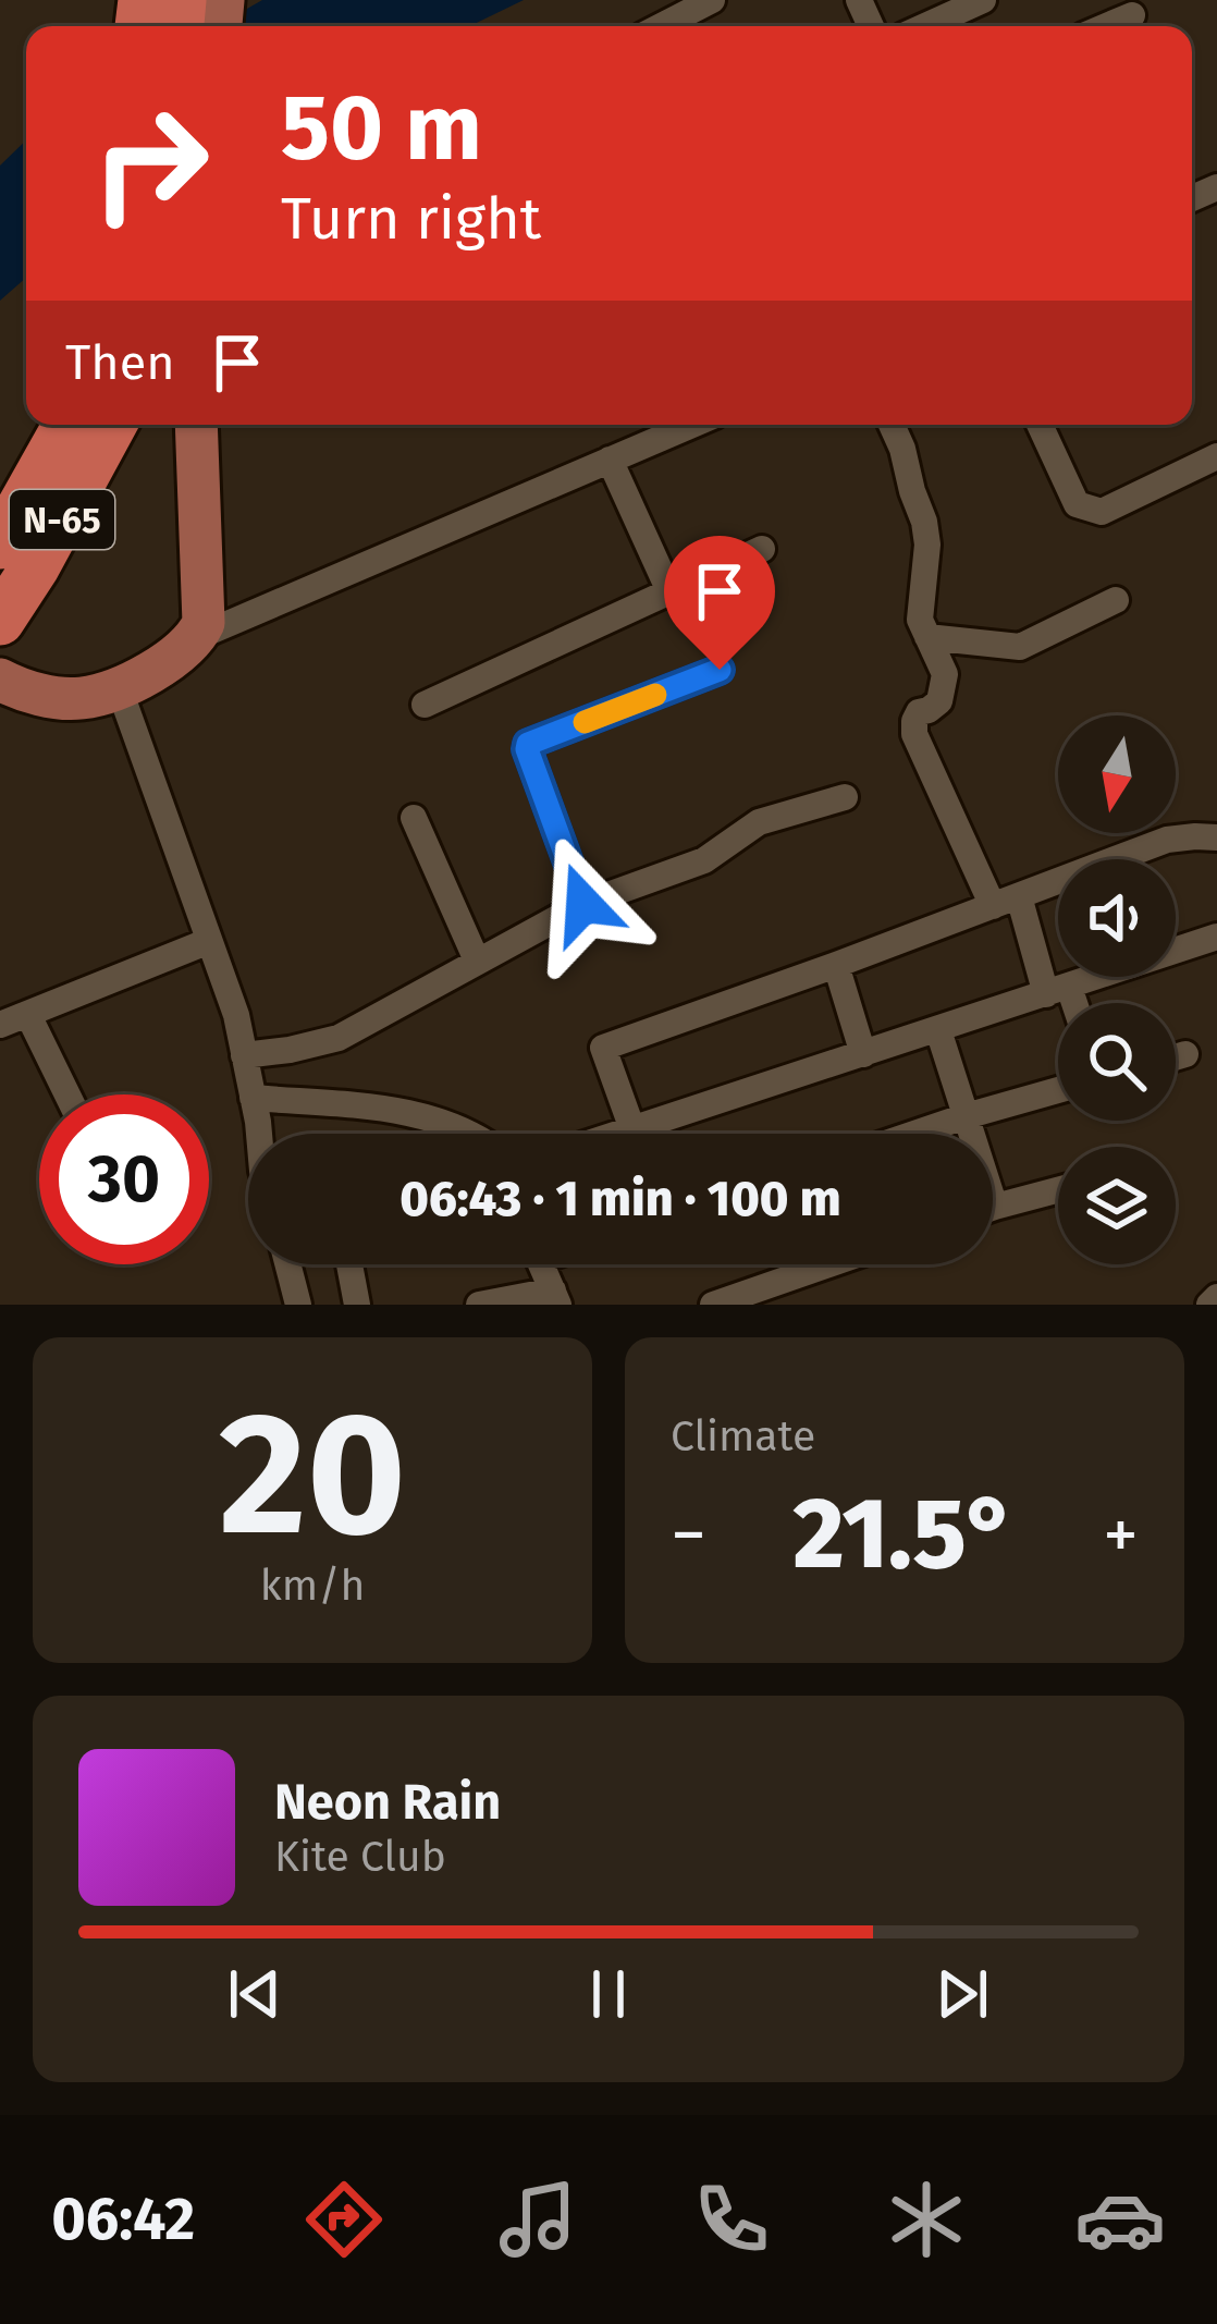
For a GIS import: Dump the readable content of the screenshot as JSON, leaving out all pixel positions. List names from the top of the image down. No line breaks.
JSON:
{"streets":{"highway":["N-65"]},"north":"bottom","page":{"turn":["50 m","Turn right"],"then":"Then","limit":"30","trip":"06:43 · 1 min · 100 m","tile":[["20","km/h"],"Climate"],"heat":["−","21.5°","+"],"song":["Neon Rain","Kite Club"],"tabs":"06:42"}}
